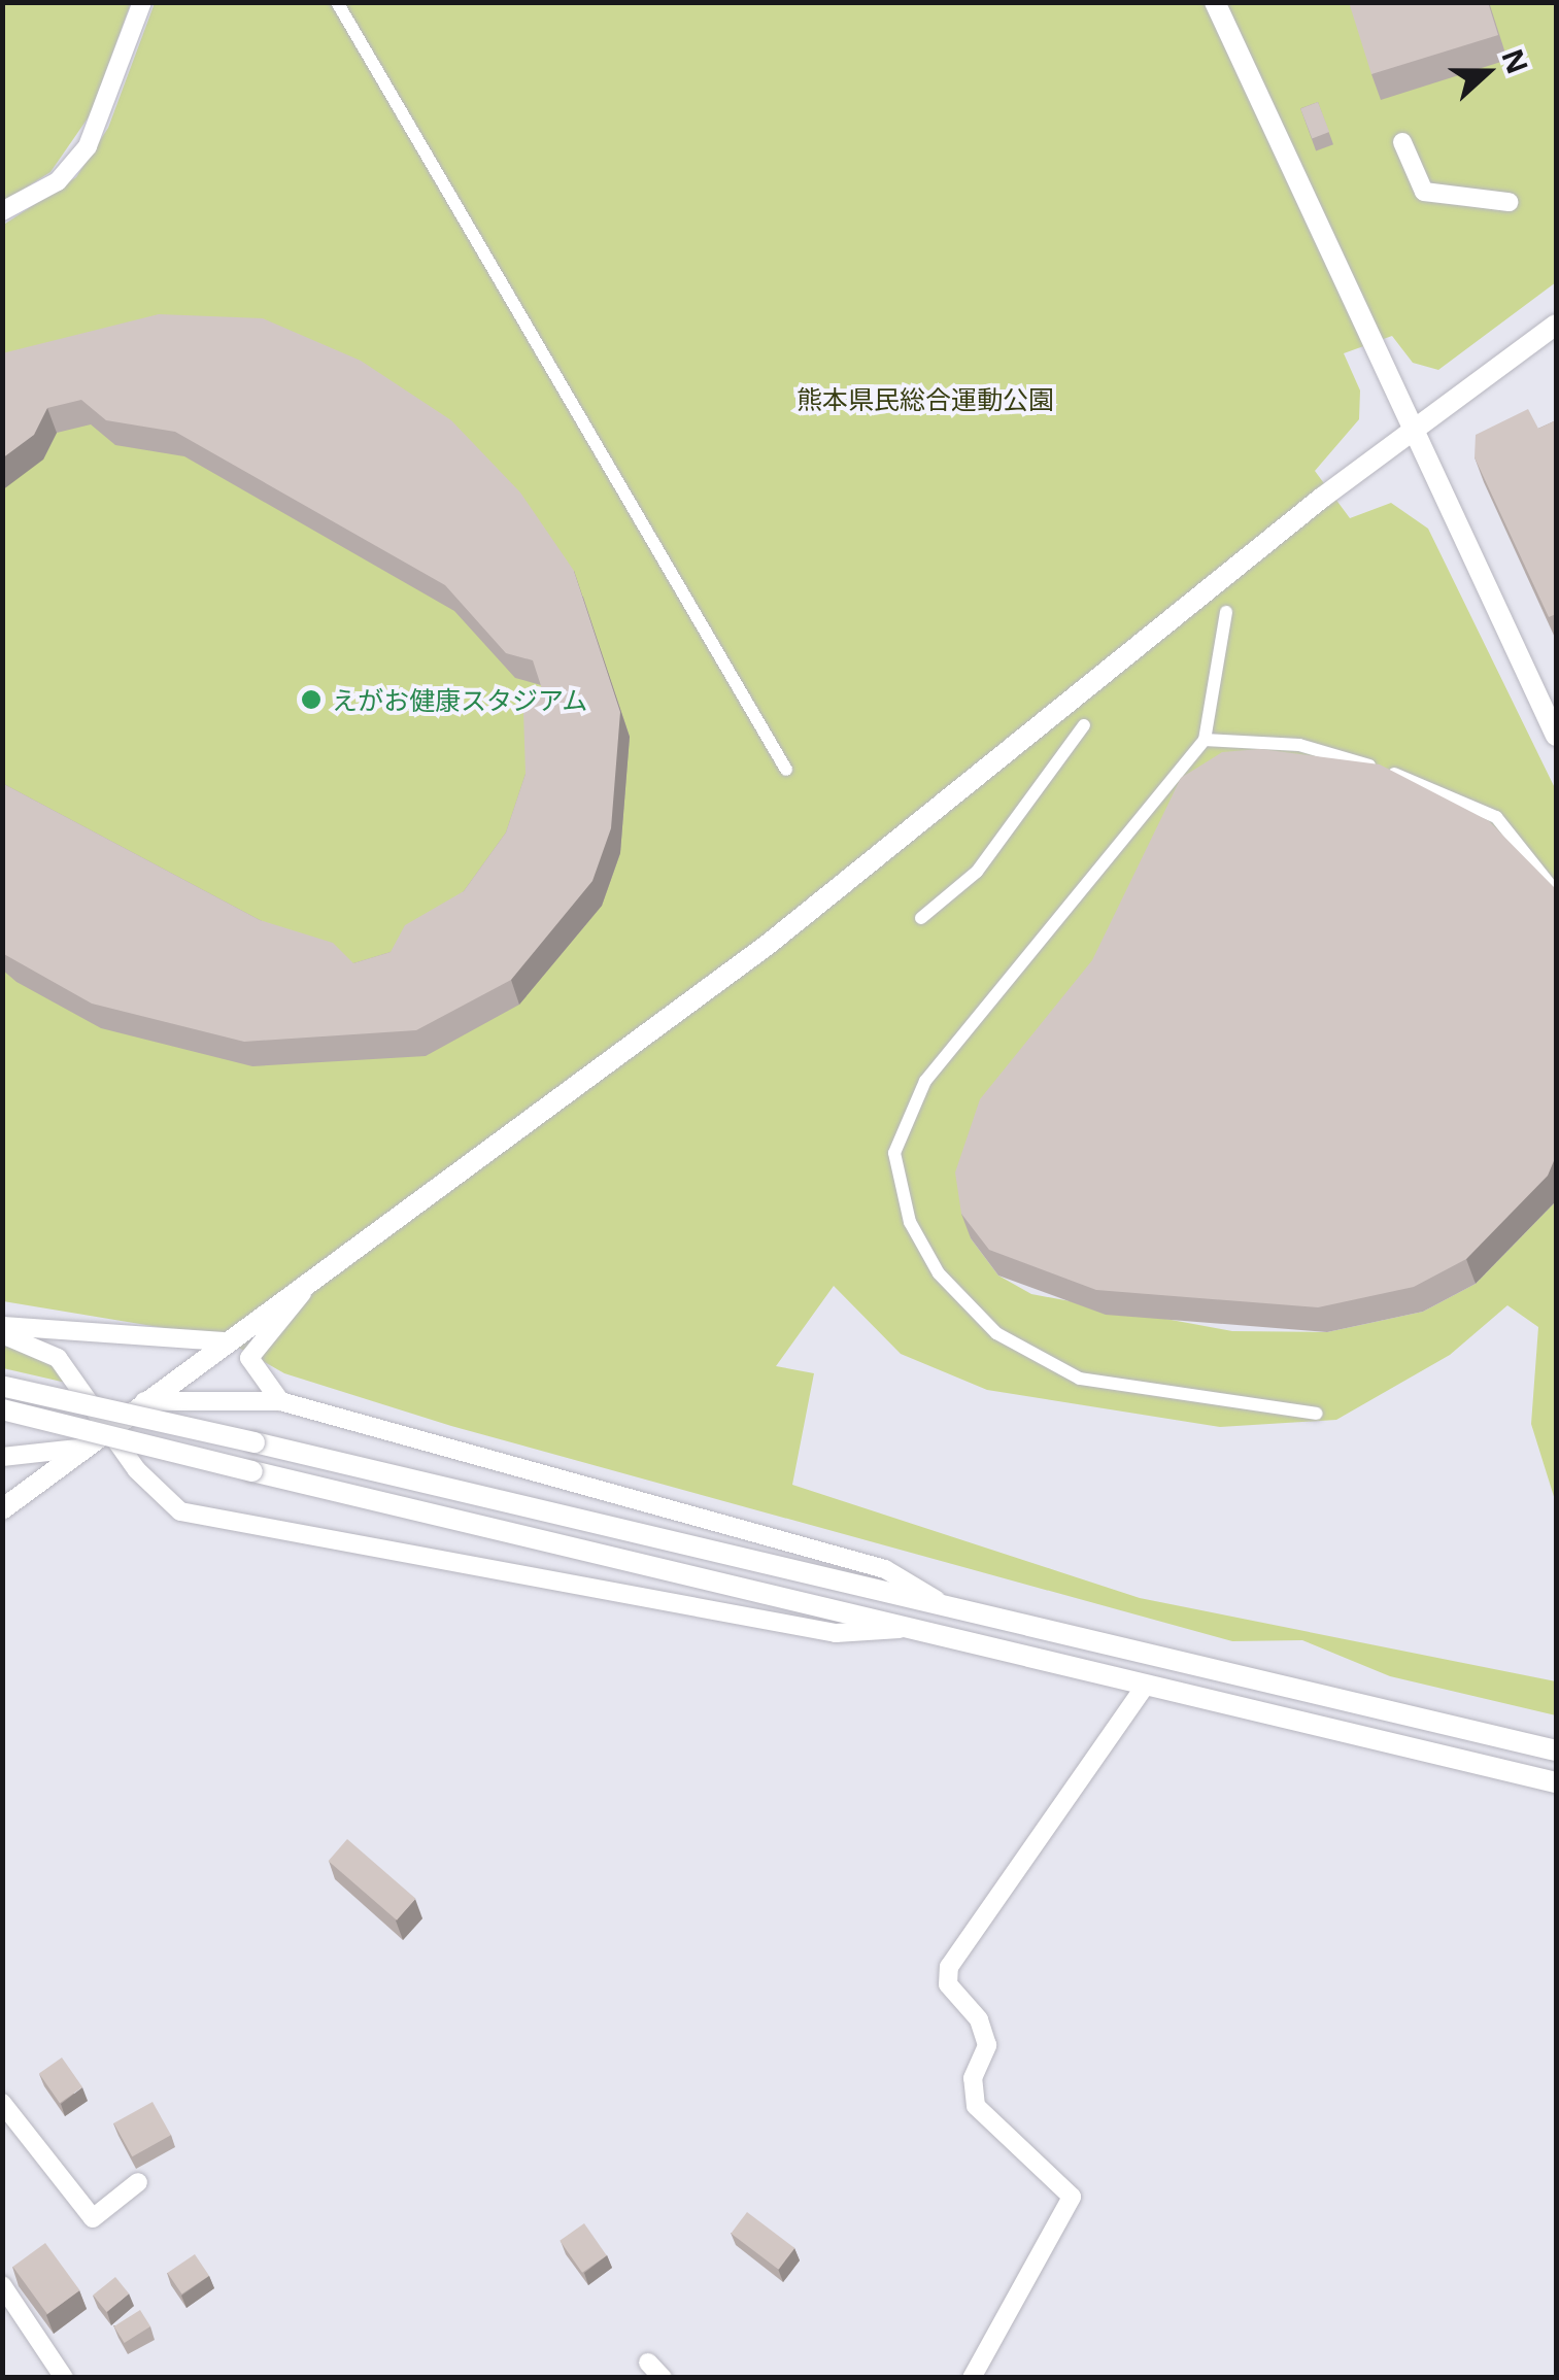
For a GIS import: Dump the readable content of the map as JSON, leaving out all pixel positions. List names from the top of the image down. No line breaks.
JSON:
{"parks":["熊本県民総合運動公園"],"places":["えがお健康スタジアム"],"north":"right"}
